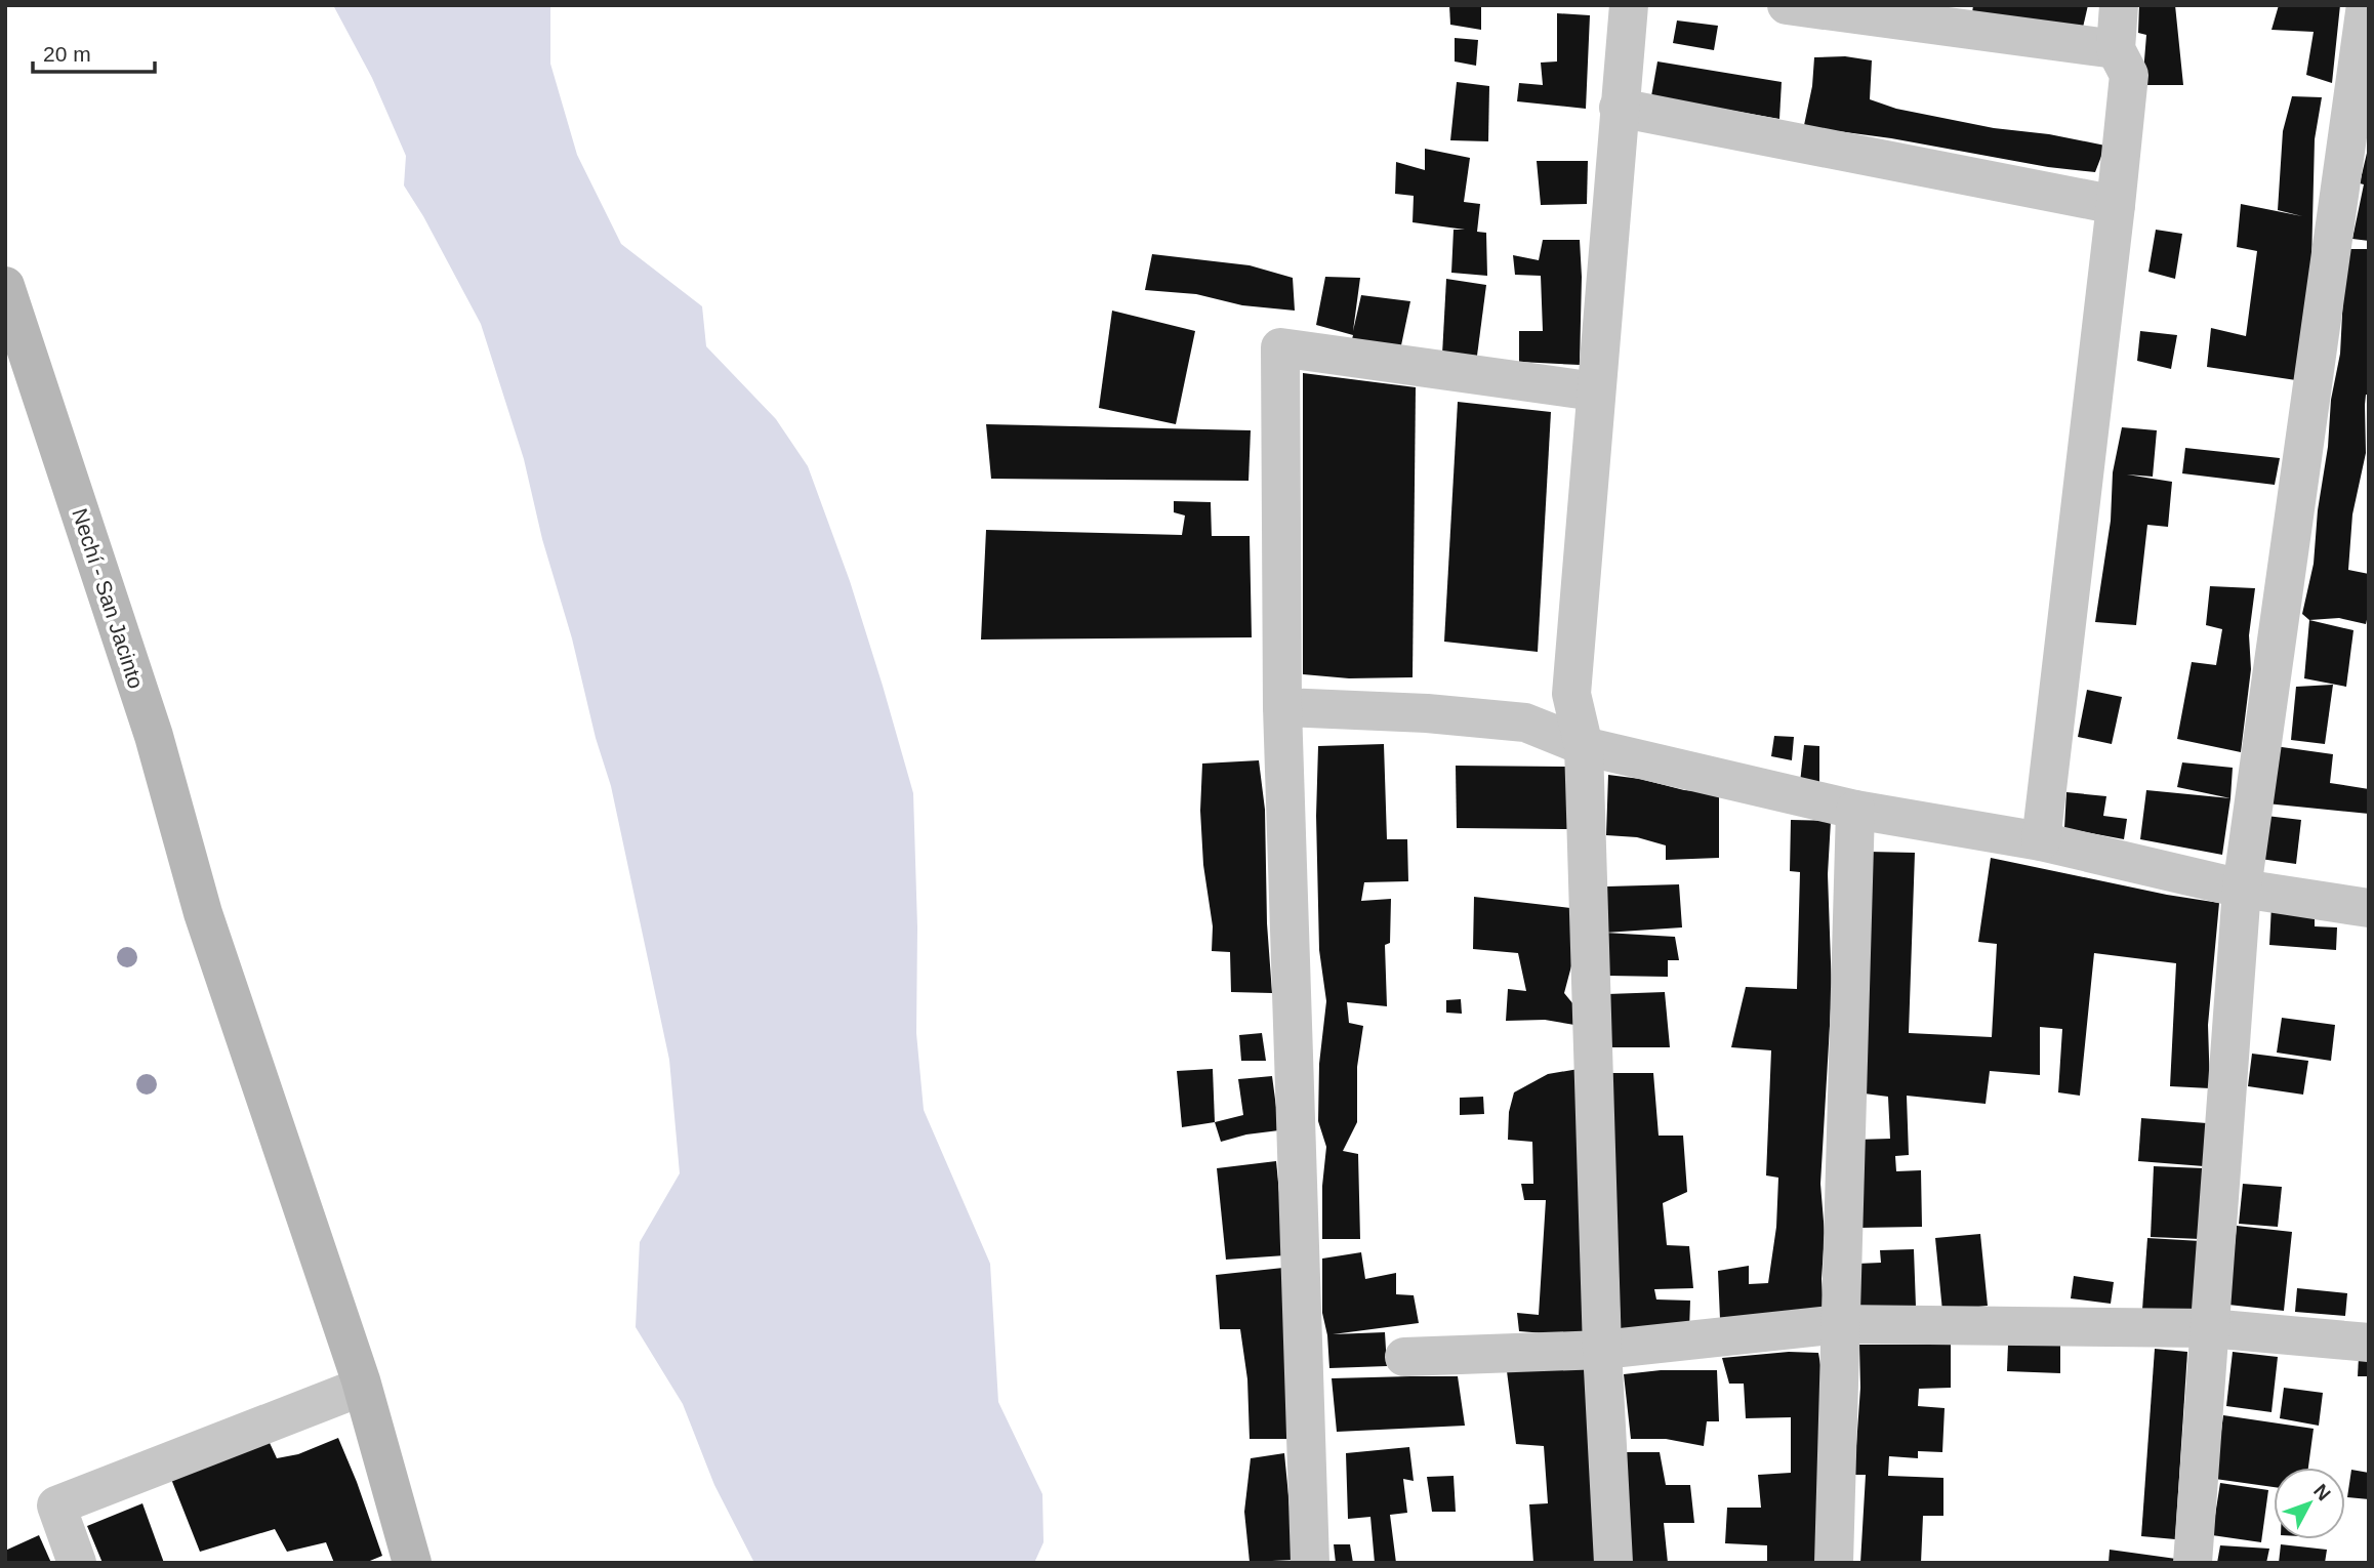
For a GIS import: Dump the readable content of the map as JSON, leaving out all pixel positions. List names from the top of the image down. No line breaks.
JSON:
{"streets":{"main road":["Nechí - San Jacinto"]},"scale_bar":"20 m","north":"top right"}
